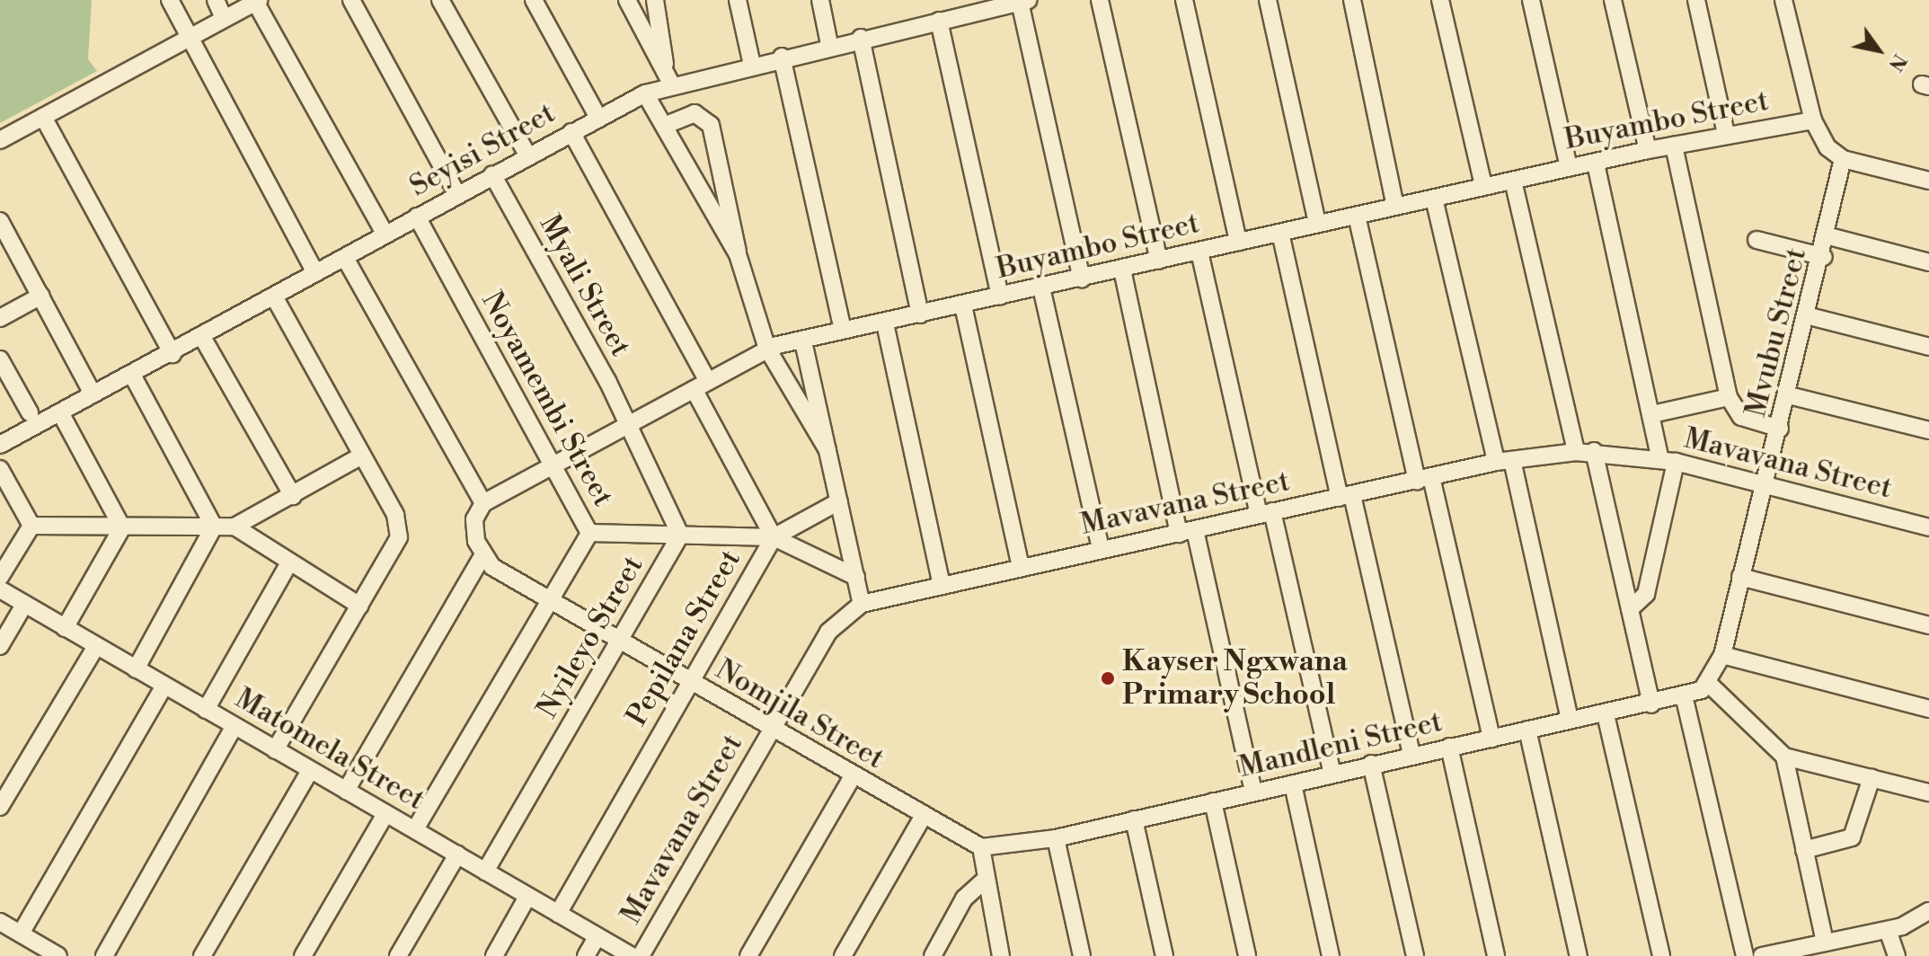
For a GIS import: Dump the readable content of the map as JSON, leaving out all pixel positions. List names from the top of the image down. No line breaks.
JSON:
{"streets":{"street":["Buyambo Street","Seyisi Street","Myali Street","Mvubu Street","Noyamembi Street","Mavavana Street","Nyileyo Street","Pepilana Street","Nomjila Street","Mandleni Street","Matomela Street"]},"crossings":[["Buyambo Street","Myali Street"],["Buyambo Street","Noyamembi Street"],["Buyambo Street","Pepilana Street"],["Seyisi Street","Myali Street"],["Seyisi Street","Noyamembi Street"],["Seyisi Street","Pepilana Street"],["Mvubu Street","Mavavana Street"],["Mvubu Street","Mandleni Street"],["Noyamembi Street","Nomjila Street"],["Noyamembi Street","Matomela Street"],["Mavavana Street","Nomjila Street"],["Nyileyo Street","Nomjila Street"],["Nyileyo Street","Matomela Street"],["Pepilana Street","Nomjila Street"],["Pepilana Street","Matomela Street"],["Nomjila Street","Mandleni Street"]],"places":["Kayser Ngxwana Primary School"],"north":"bottom right"}
